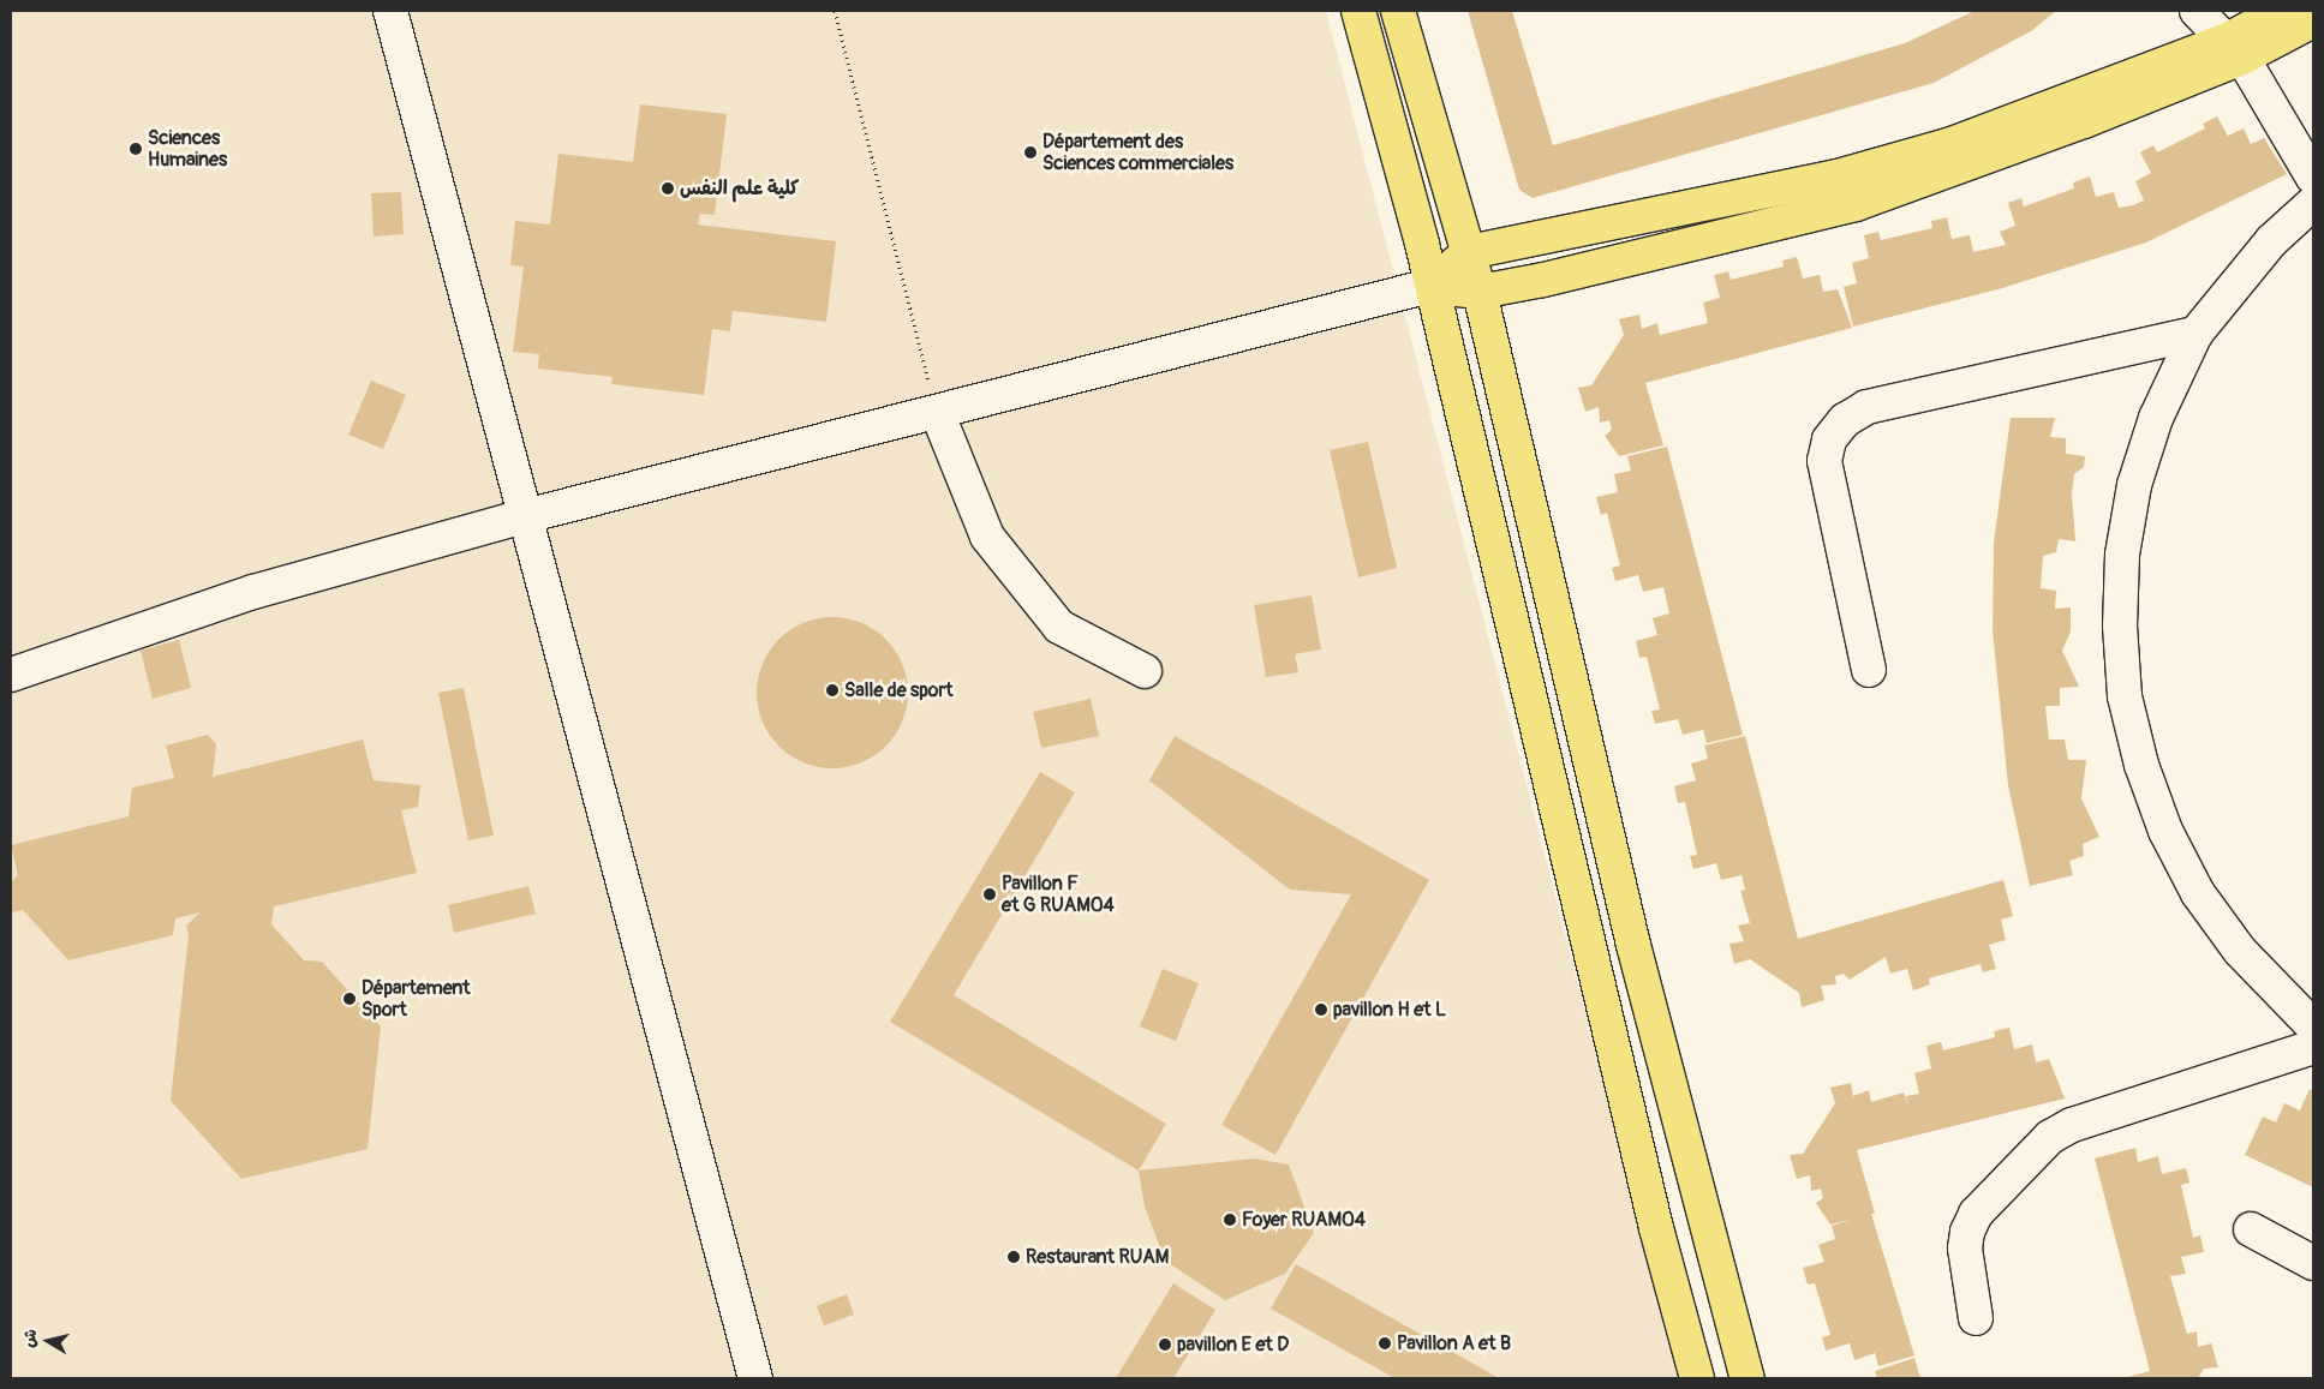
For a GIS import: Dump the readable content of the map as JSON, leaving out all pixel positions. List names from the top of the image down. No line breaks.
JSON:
{"places":["Sciences Humaines","Département des Sciences commerciales","كلية علم النفس","Salle de sport","Pavillon F et G RUAM04","Département Sport","pavillon H et L","Foyer RUAM04","Restaurant RUAM","Pavillon A et B","pavillon E et D"],"north":"left"}
